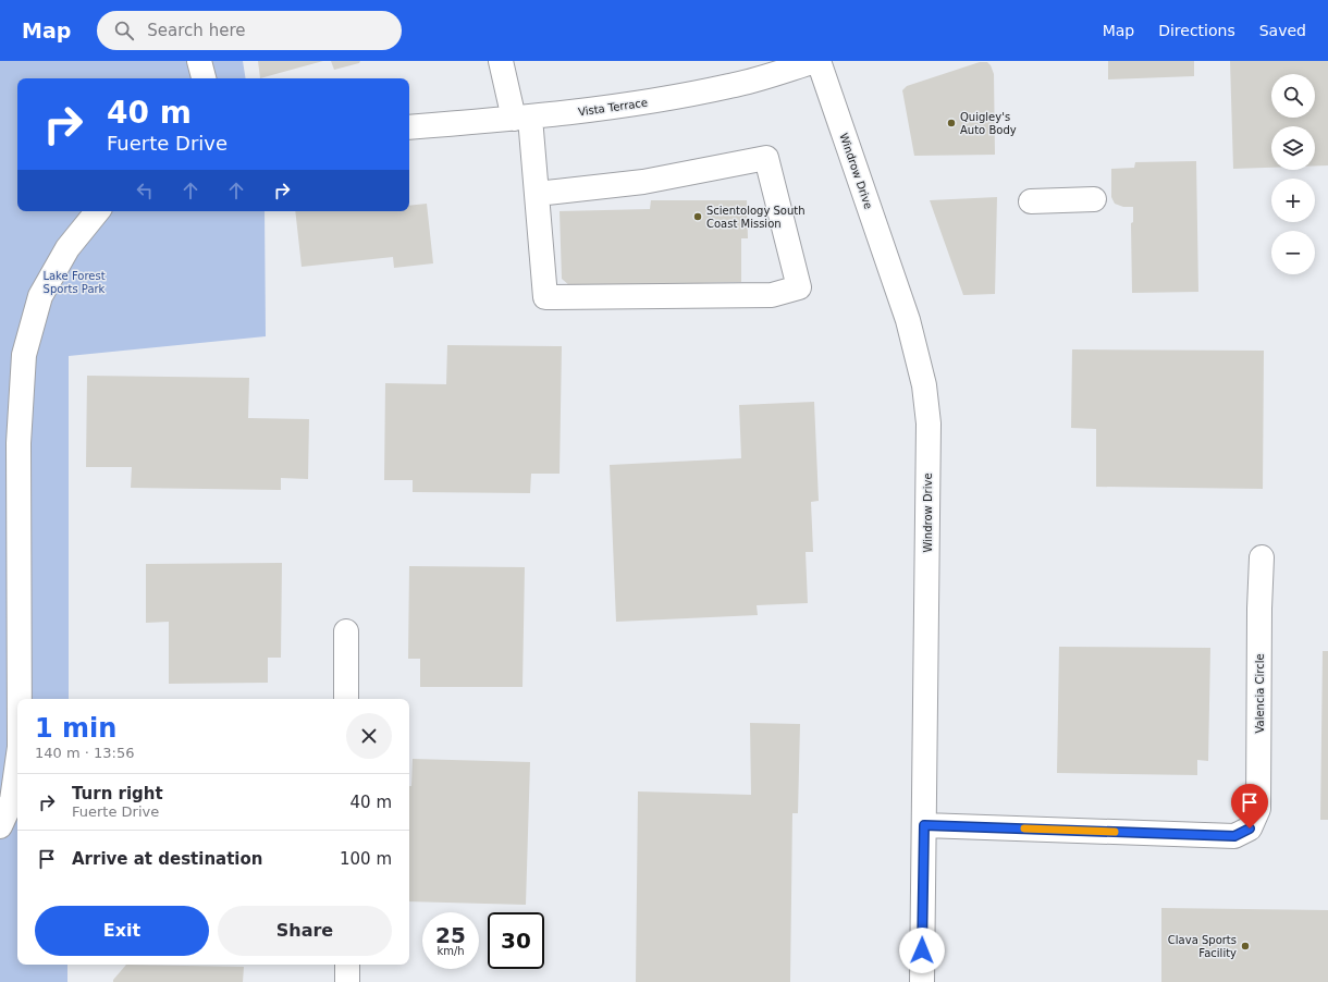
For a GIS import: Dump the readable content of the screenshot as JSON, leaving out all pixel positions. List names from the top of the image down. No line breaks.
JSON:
{"streets":{"street":["Vista Terrace","Windrow Drive","Valencia Circle"]},"crossings":[["Windrow Drive","Valencia Circle"]],"parks":["Lake Forest Sports Park"],"places":["Quigley's Auto Body","Scientology South Coast Mission","Clava Sports Facility"],"page":{"header":"Map","search":"Search here","nav":["Map","Directions","Saved"],"map_buttons":["+","−"],"turn":["40 m","Fuerte Drive"],"heading":["1 min","140 m · 13:56"],"list":[{"name":"Turn right","note":"Fuerte Drive","value":"40 m"},{"name":"Arrive at destination","value":"100 m"}],"buttons":["Exit","Share"],"speed":"25 km/h","limit":"30"}}
